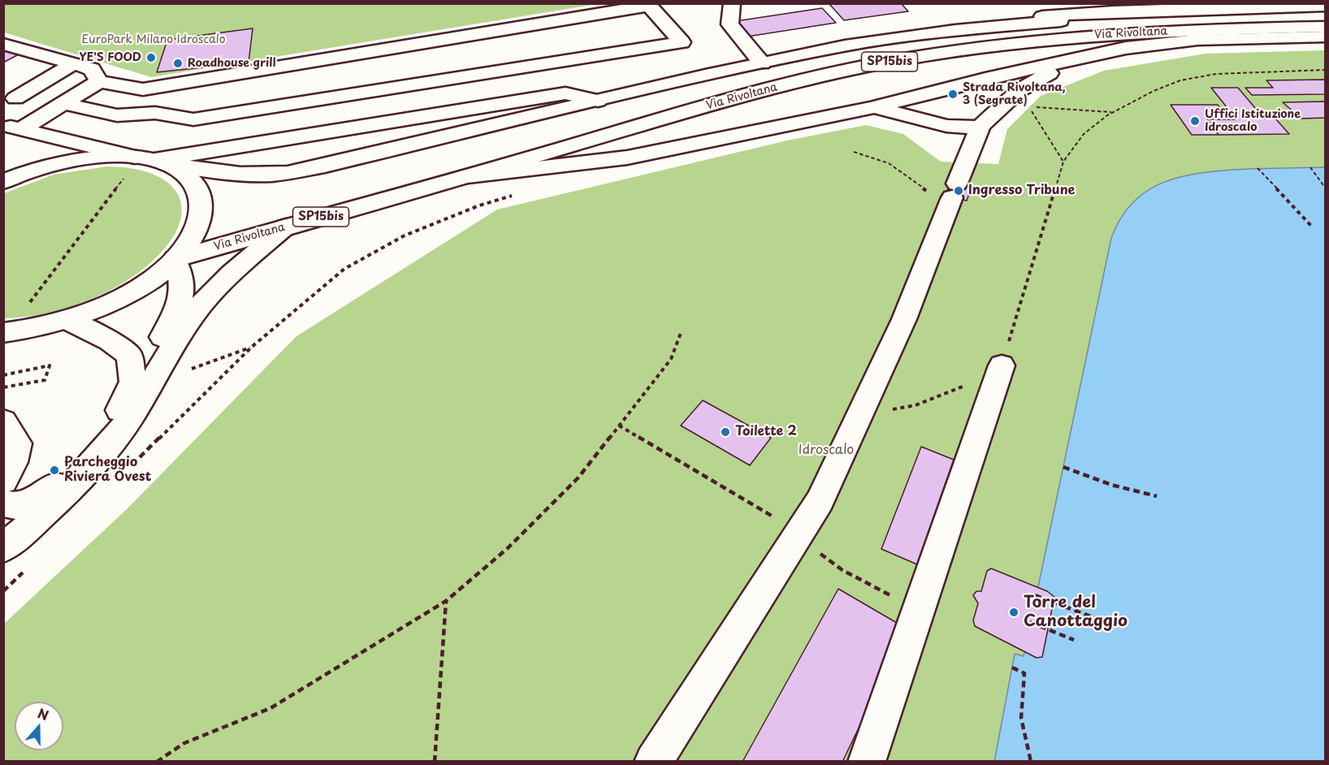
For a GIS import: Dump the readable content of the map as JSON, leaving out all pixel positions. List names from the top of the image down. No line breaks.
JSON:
{"streets":{"main road":["Via Rivoltana","SP15bis"]},"crossings":[["Via Rivoltana","SP15bis"]],"parks":["EuroPark Milano Idroscalo","Idroscalo"],"places":["YE'S FOOD","Roadhouse grill","Strada Rivoltana, 3 (Segrate)","Uffici Istituzione Idroscalo","Ingresso Tribune","Toilette 2","Parcheggio Riviera Ovest","Torre del Canottaggio"],"north":"top"}
